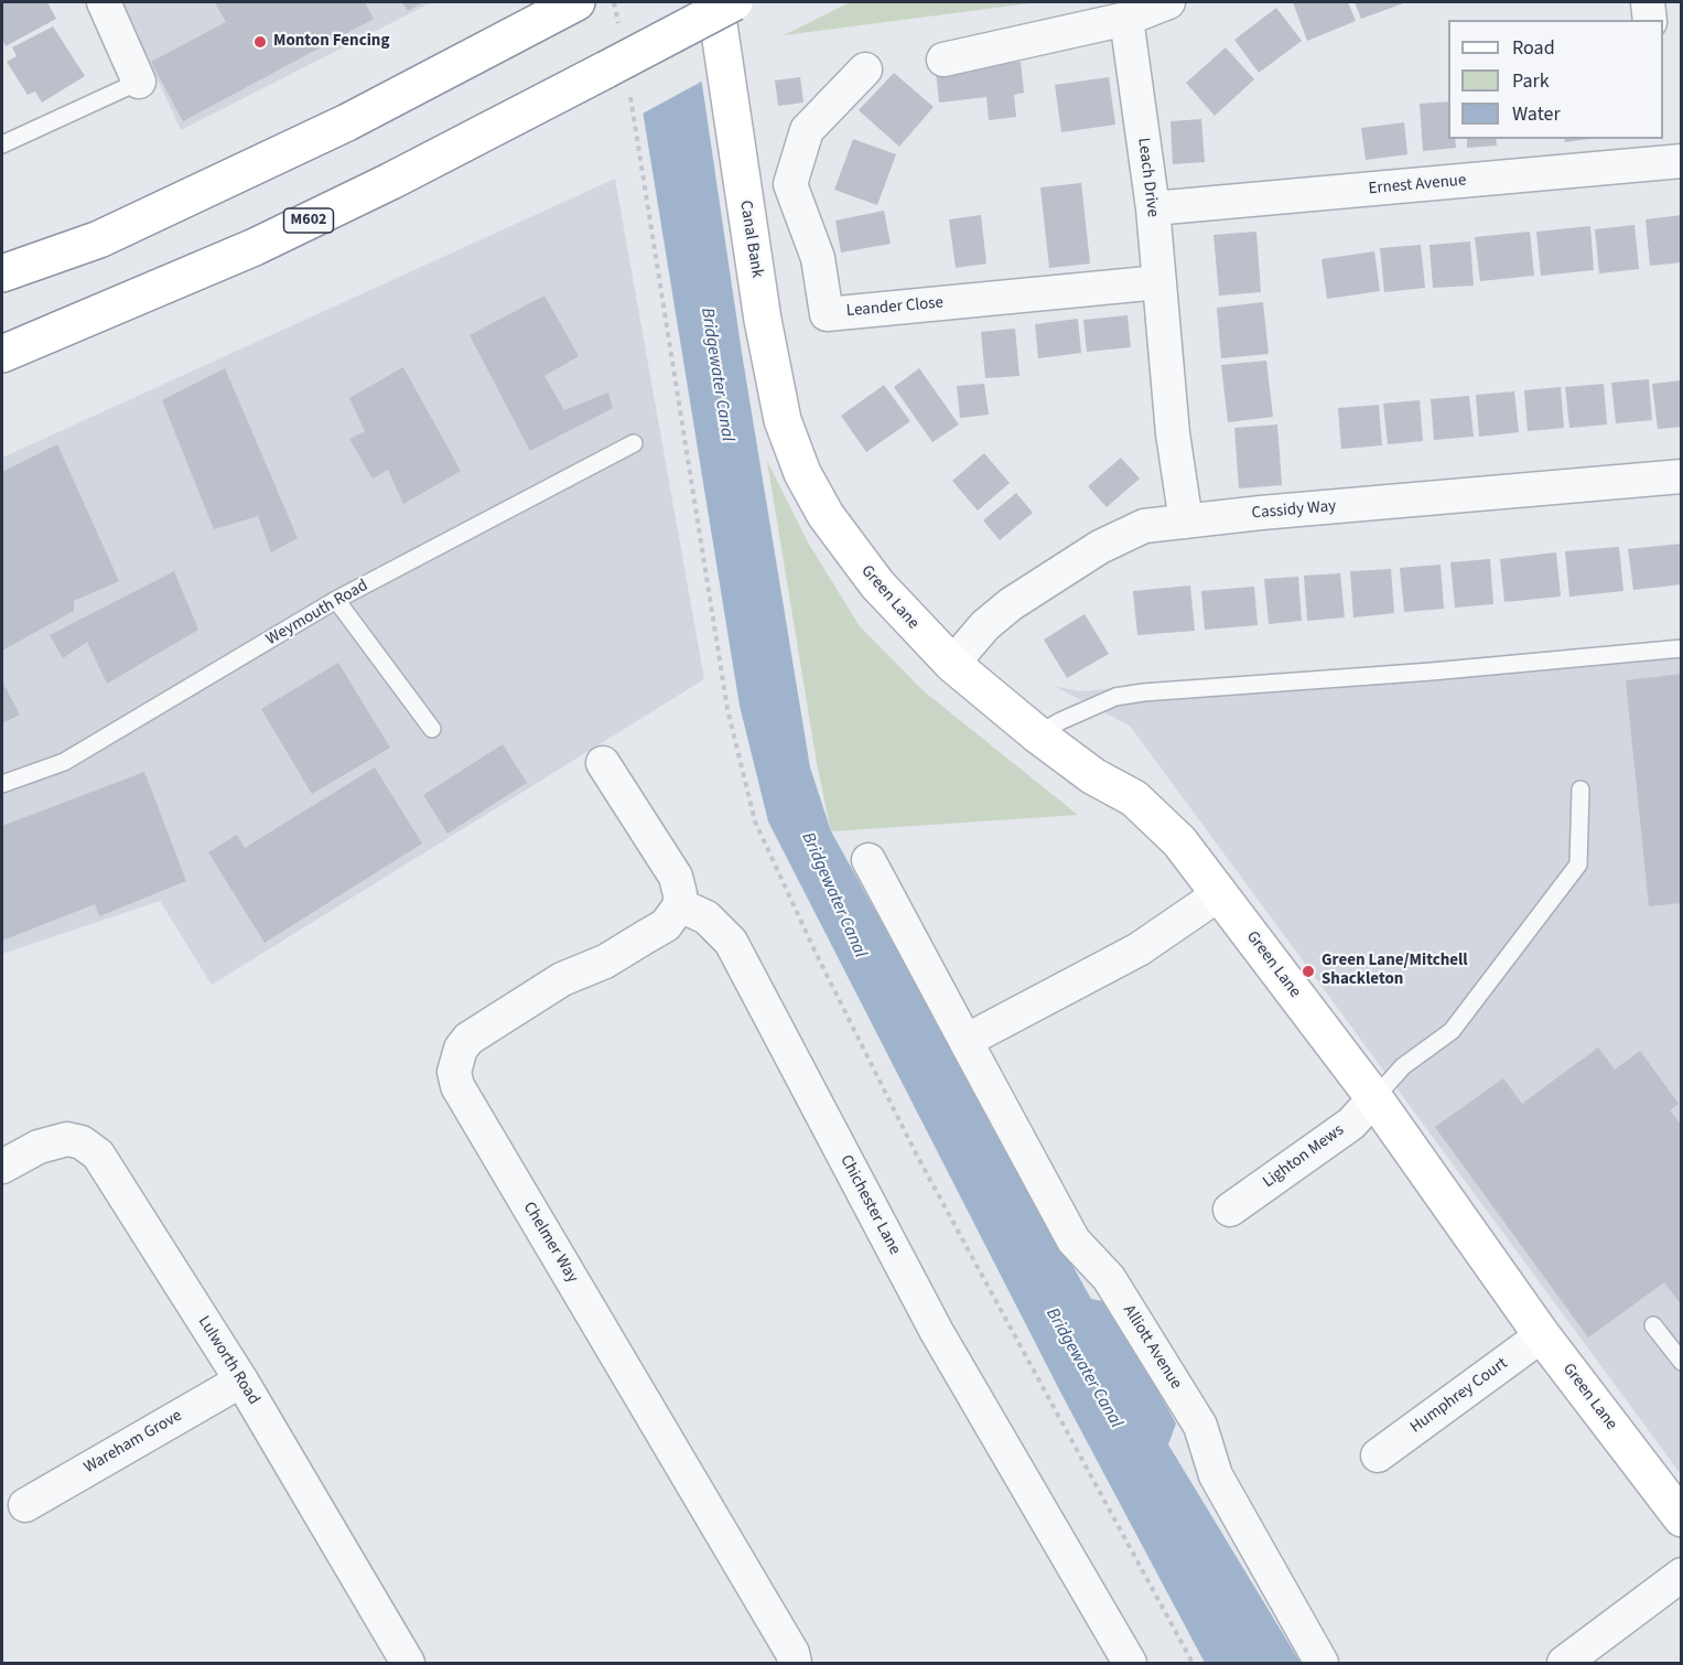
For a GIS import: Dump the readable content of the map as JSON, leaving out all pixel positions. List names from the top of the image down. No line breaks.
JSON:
{"streets":{"main road":["M602","Canal Bank","Green Lane"],"street":["Leach Drive","Ernest Avenue","Leander Close","Cassidy Way","Lighton Mews","Chichester Lane","Chelmer Way","Alliott Avenue","Lulworth Road","Humphrey Court","Wareham Grove"],"lane":["Weymouth Road"]},"crossings":[["Leach Drive","Ernest Avenue"],["Leach Drive","Leander Close"],["Leach Drive","Cassidy Way"],["Canal Bank","Green Lane"],["Cassidy Way","Green Lane"],["Green Lane","Lighton Mews"],["Green Lane","Humphrey Court"],["Chichester Lane","Chelmer Way"],["Lulworth Road","Wareham Grove"]],"water":["Bridgewater Canal"],"places":["Monton Fencing","Green Lane/Mitchell Shackleton"],"legend":["Road","Park","Water"]}
